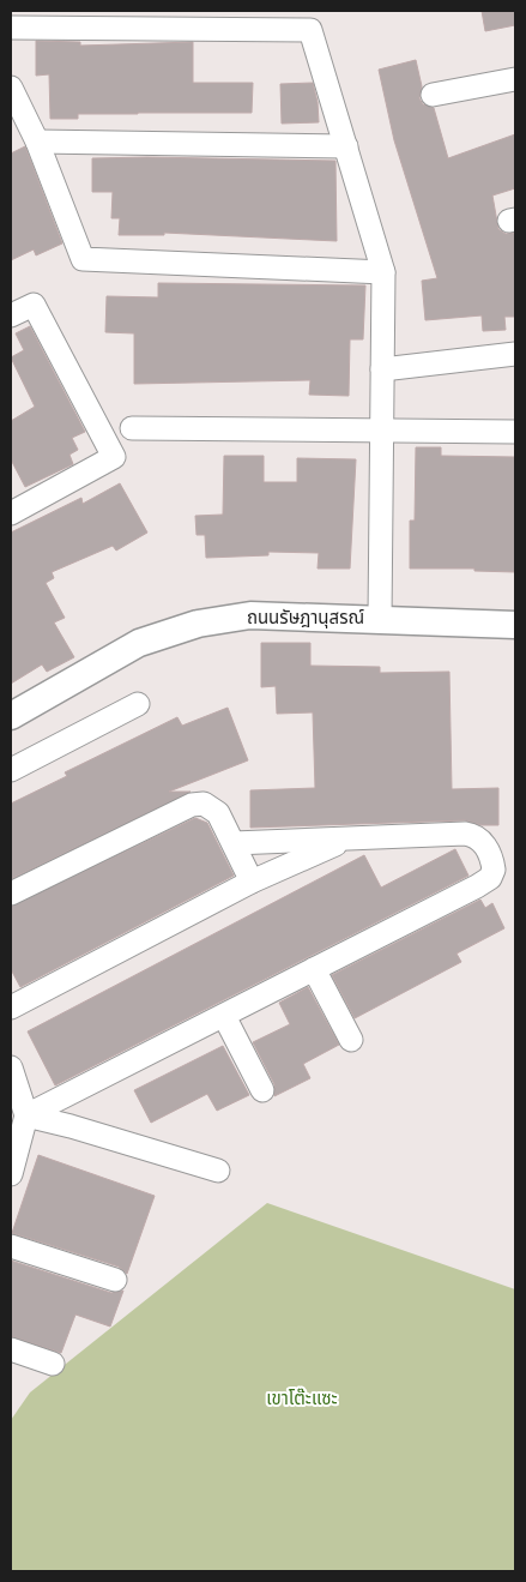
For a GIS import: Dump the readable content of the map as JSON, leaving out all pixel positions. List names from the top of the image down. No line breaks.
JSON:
{"streets":{"street":["ถนนรัษฎานุสรณ์"]},"parks":["เขาโต๊ะแซะ"]}
